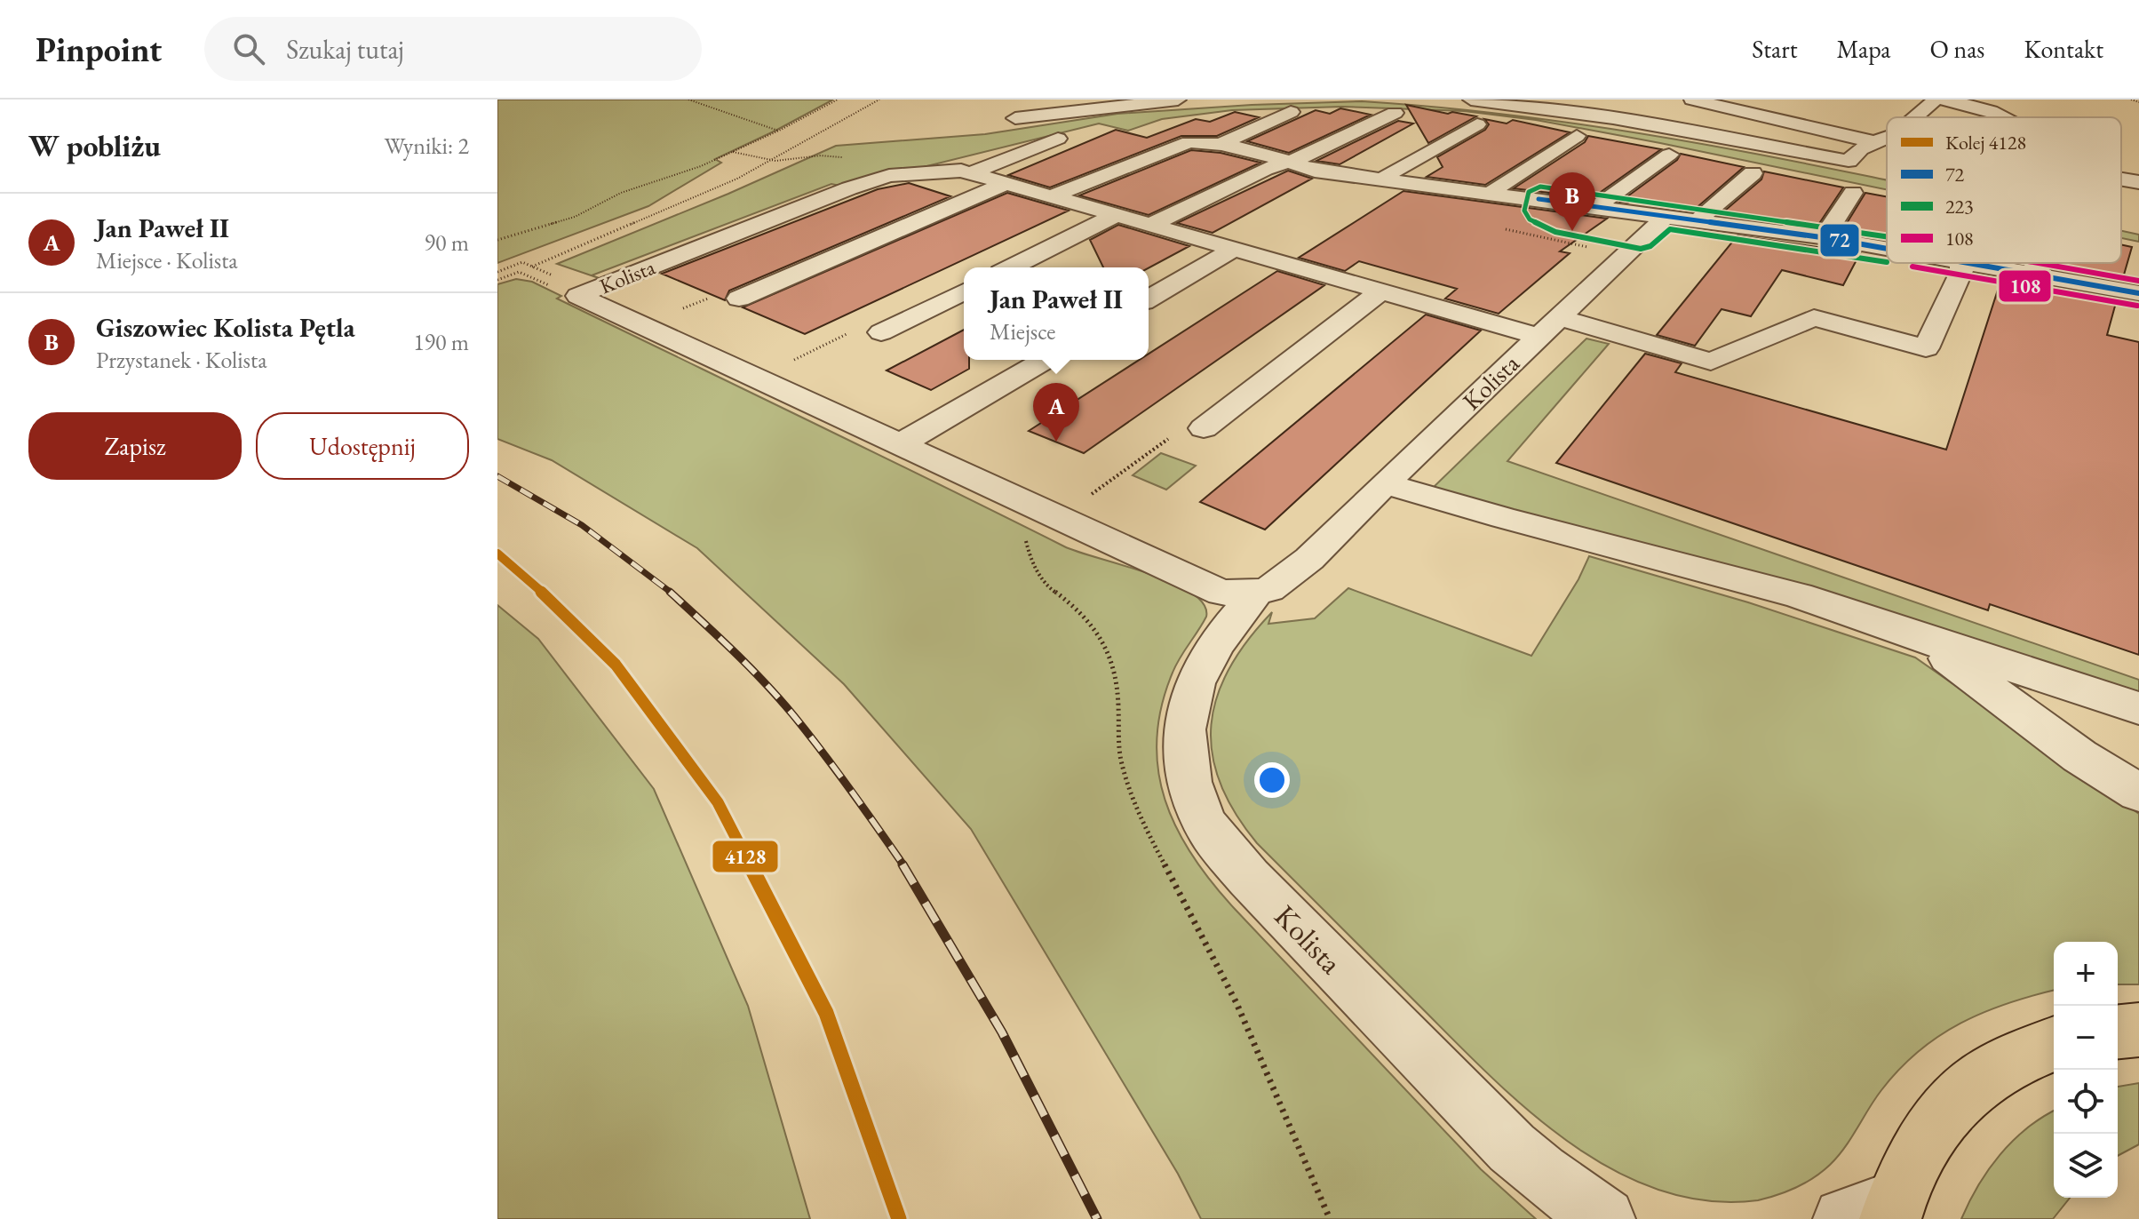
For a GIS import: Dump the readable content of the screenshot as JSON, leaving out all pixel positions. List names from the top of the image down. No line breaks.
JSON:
{"streets":{"street":["Kolista"]},"lines":["transit line 223","transit line 72","transit line 108","rail line 4128"],"legend":["Kolej 4128","72","223","108"],"page":{"header":"Pinpoint","search":"Szukaj tutaj","nav":["Start","Mapa","O nas","Kontakt"],"heading":["W pobliżu","Wyniki: 2"],"pins":["B","A"],"list":[{"mark":"A","name":"Jan Paweł II","note":"Miejsce · Kolista","value":"90 m"},{"mark":"B","name":"Giszowiec Kolista Pętla","note":"Przystanek · Kolista","value":"190 m"}],"popup":["Jan Paweł II","Miejsce"],"buttons":["Zapisz","Udostępnij"],"map_buttons":["+","−"]}}
